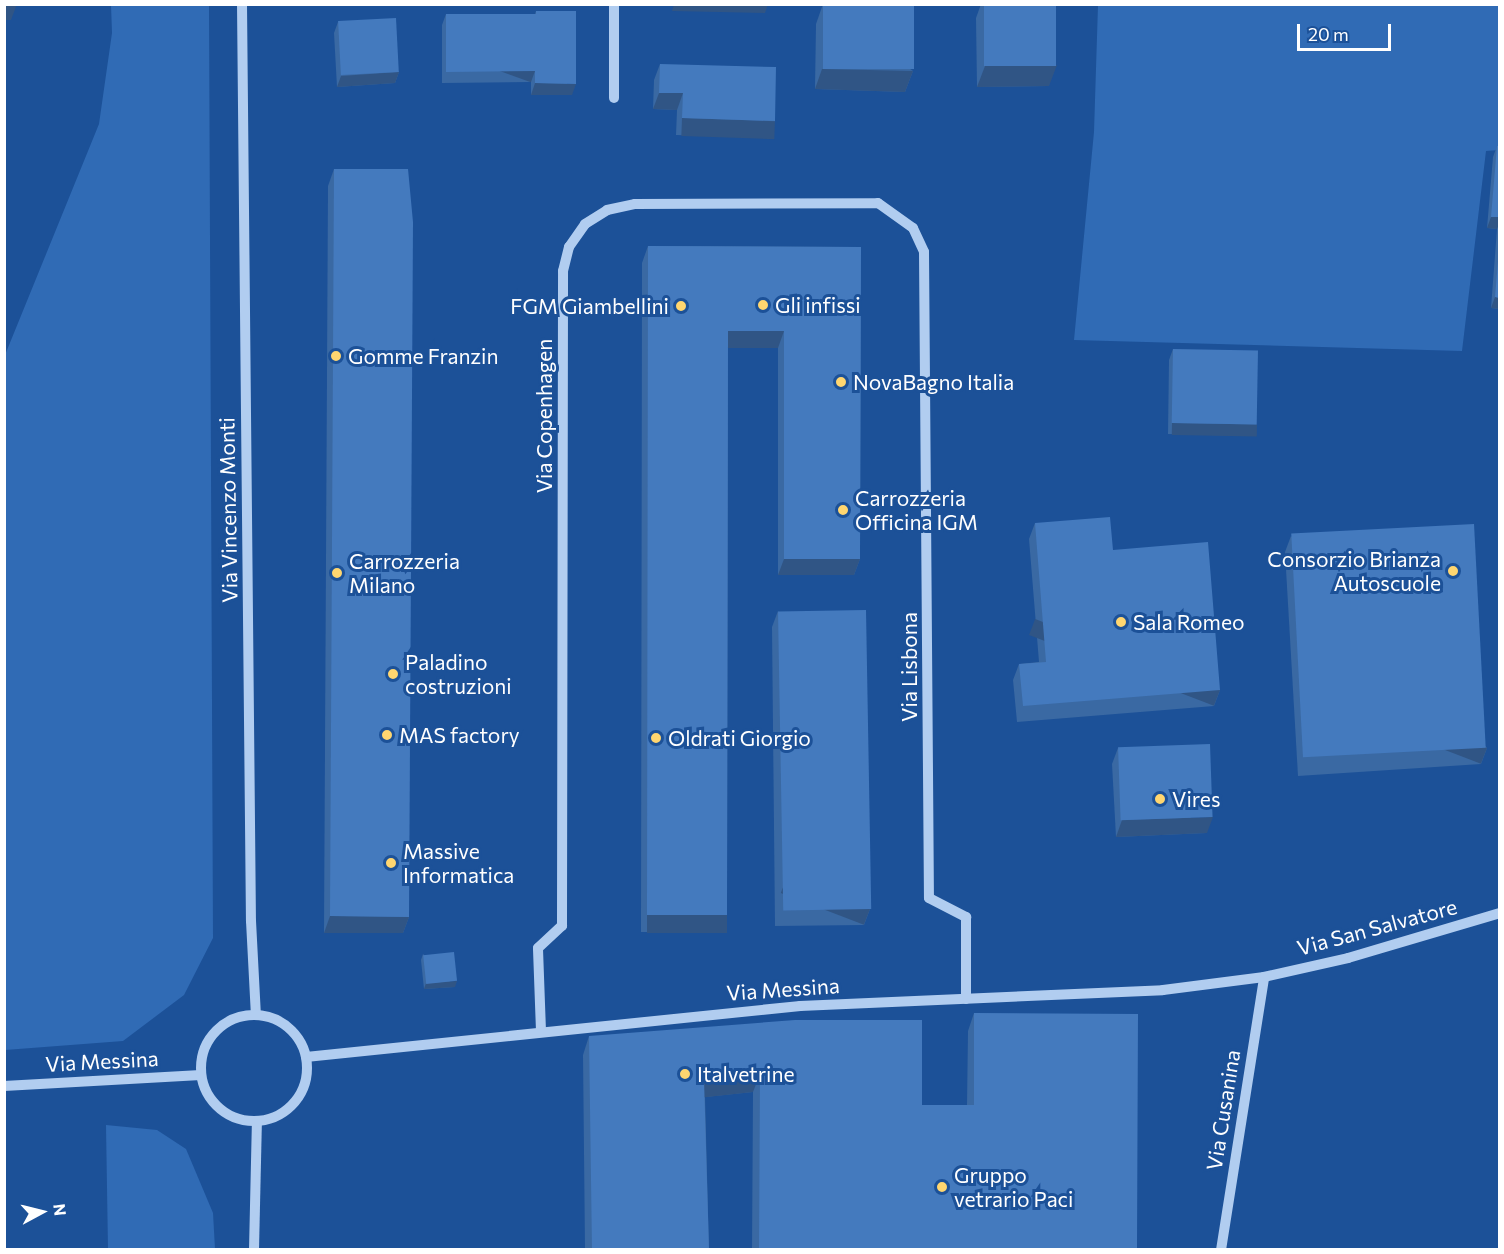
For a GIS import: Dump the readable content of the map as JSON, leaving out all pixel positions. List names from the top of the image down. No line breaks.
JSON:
{"streets":{"street":["Via Copenhagen","Via Vincenzo Monti","Via Lisbona","Via San Salvatore","Via Messina","Via Cusanina"]},"crossings":[["Via Copenhagen","Via Lisbona"],["Via Copenhagen","Via Messina"],["Via Vincenzo Monti","Via Messina"],["Via Lisbona","Via Messina"],["Via San Salvatore","Via Messina"],["Via San Salvatore","Via Cusanina"],["Via Messina","Via Cusanina"]],"places":["Gli infissi","FGM Giambellini","Gomme Franzin","NovaBagno Italia","Carrozzeria Officina IGM","Consorzio Brianza Autoscuole","Carrozzeria Milano","Sala Romeo","Paladino costruzioni","MAS factory","Oldrati Giorgio","Vires","Massive Informatica","Italvetrine","Gruppo vetrario Paci"],"scale_bar":"20 m","north":"right"}
